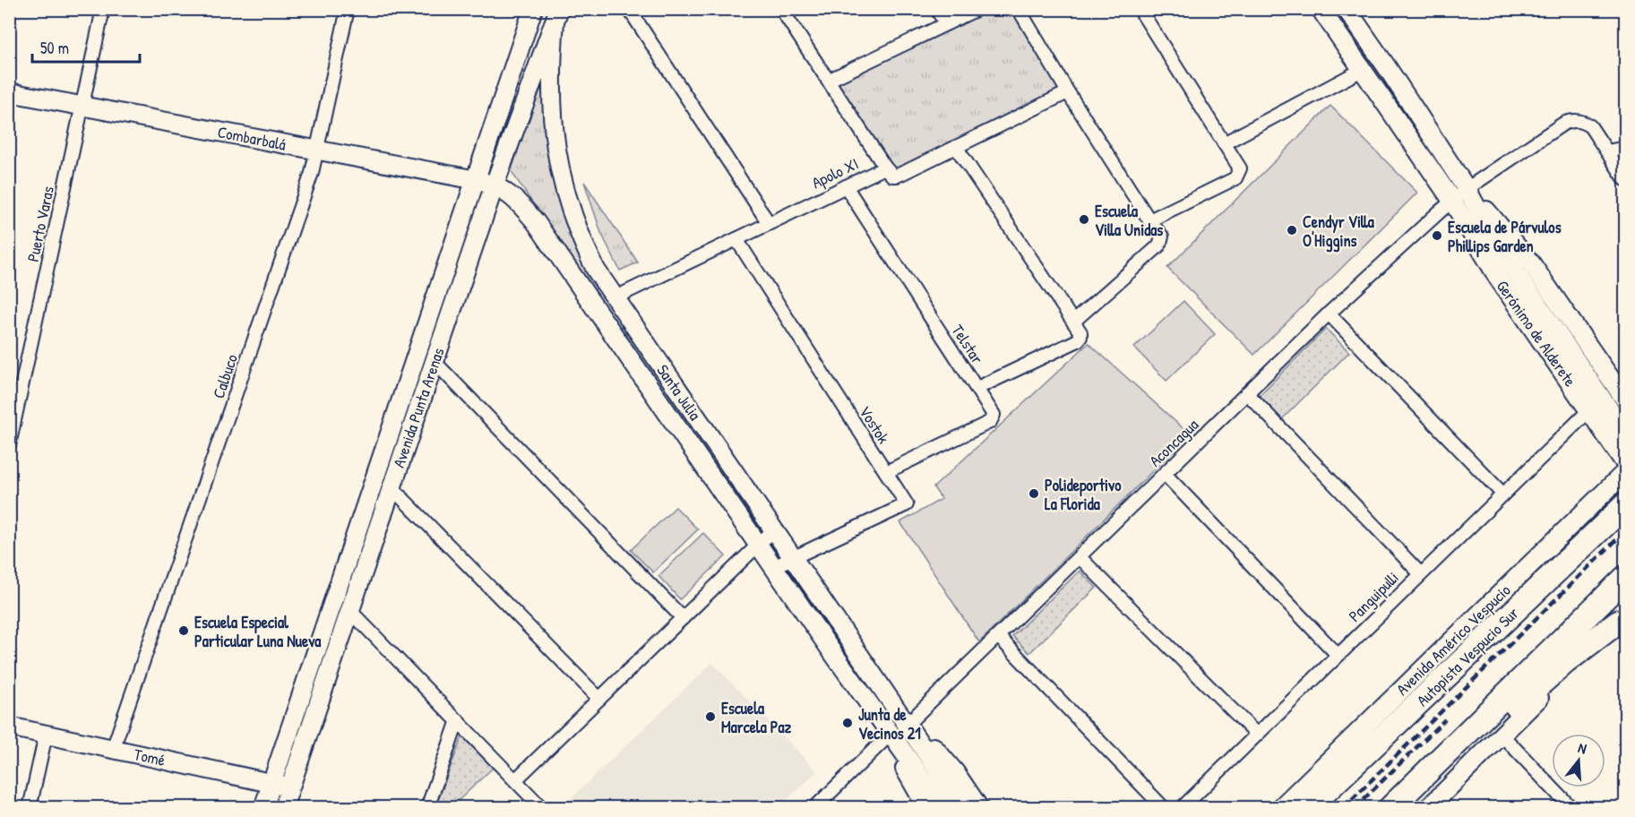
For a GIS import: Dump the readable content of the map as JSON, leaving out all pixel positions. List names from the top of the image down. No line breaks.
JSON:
{"streets":{"highway":["Autopista Vespucio Sur"],"main road":["Combarbalá","Gerónimo de Alderete","Santa Julia","Avenida Punta Arenas","Avenida Américo Vespucio","Tomé"],"street":["Apolo XI","Puerto Varas","Telstar","Calbuco","Vostok","Aconcagua","Panguipulli"]},"crossings":[["Combarbalá","Puerto Varas"],["Combarbalá","Calbuco"],["Combarbalá","Santa Julia"],["Combarbalá","Avenida Punta Arenas"],["Apolo XI","Telstar"],["Apolo XI","Santa Julia"],["Apolo XI","Vostok"],["Gerónimo de Alderete","Aconcagua"],["Gerónimo de Alderete","Panguipulli"],["Telstar","Vostok"],["Calbuco","Tomé"],["Santa Julia","Avenida Punta Arenas"],["Santa Julia","Vostok"],["Santa Julia","Aconcagua"],["Avenida Punta Arenas","Tomé"]],"places":["Escuela Villa Unidas","Cendyr Villa O'Higgins","Escuela de Párvulos Phillips Garden","Polideportivo La Florida","Escuela Especial Particular Luna Nueva","Escuela Marcela Paz","Junta de Vecinos 21"],"scale_bar":"50 m","north":"top"}
